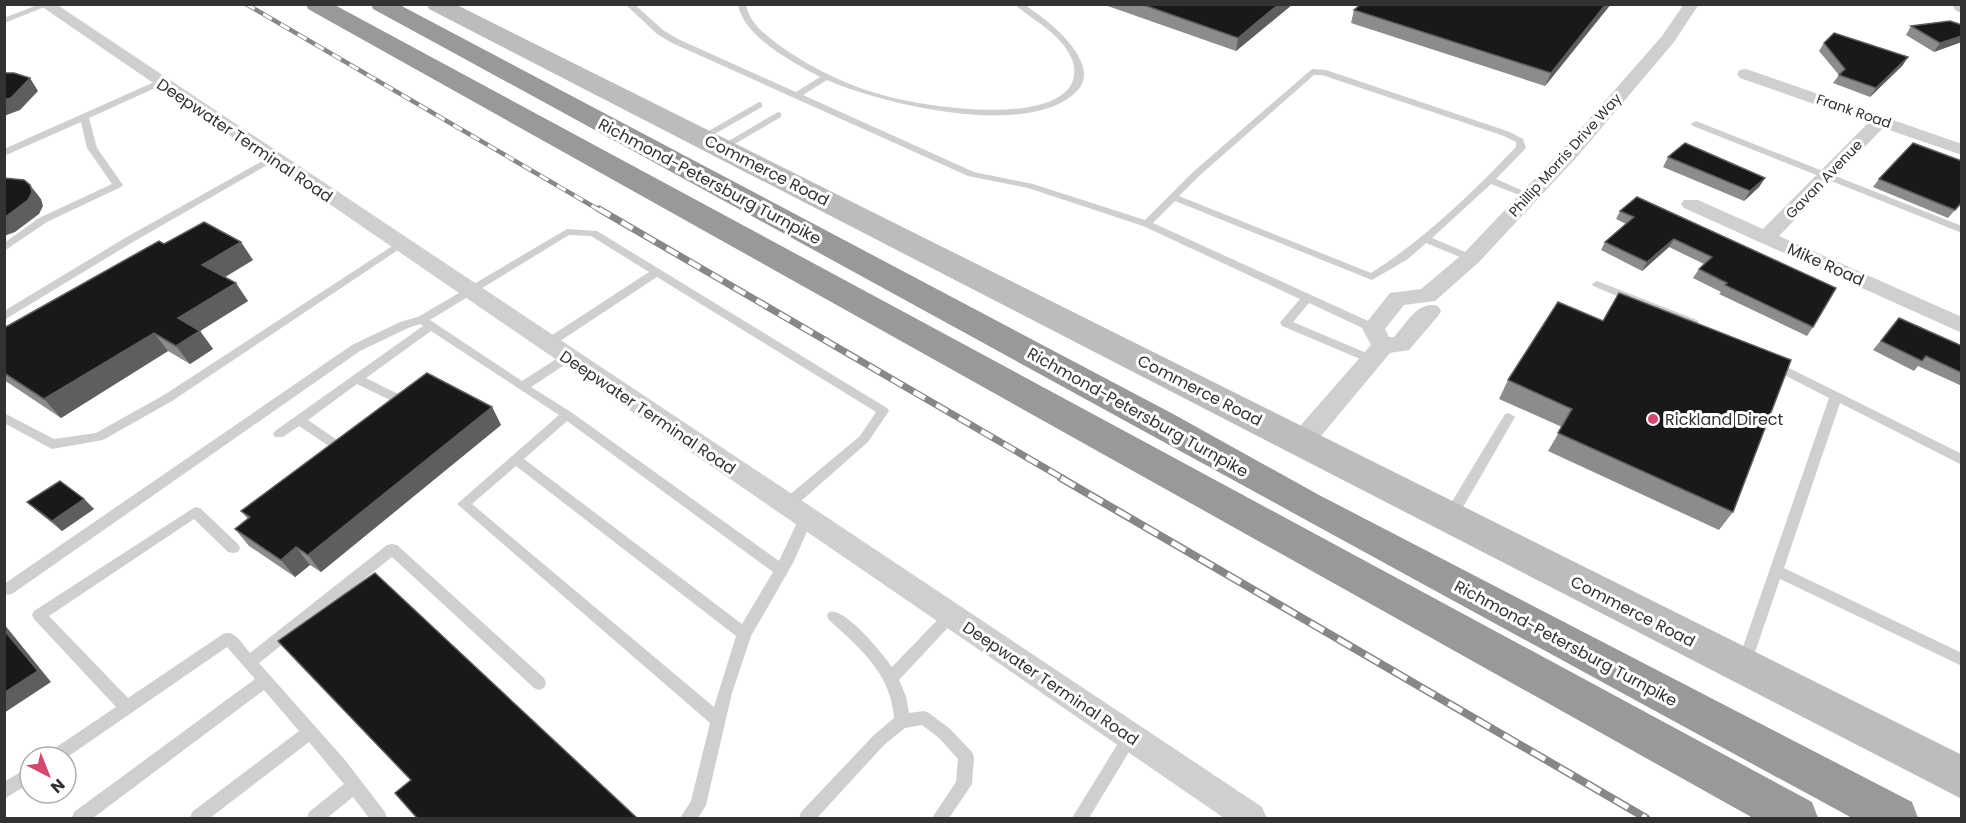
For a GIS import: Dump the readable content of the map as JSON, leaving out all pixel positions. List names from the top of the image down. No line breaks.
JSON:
{"streets":{"highway":["Richmond-Petersburg Turnpike"],"main road":["Commerce Road"],"street":["Frank Road","Deepwater Terminal Road","Phillip Morris Drive Way","Gavan Avenue","Mike Road"]},"crossings":[["Frank Road","Gavan Avenue"],["Gavan Avenue","Mike Road"]],"places":["Rickland Direct"],"north":"bottom right"}
